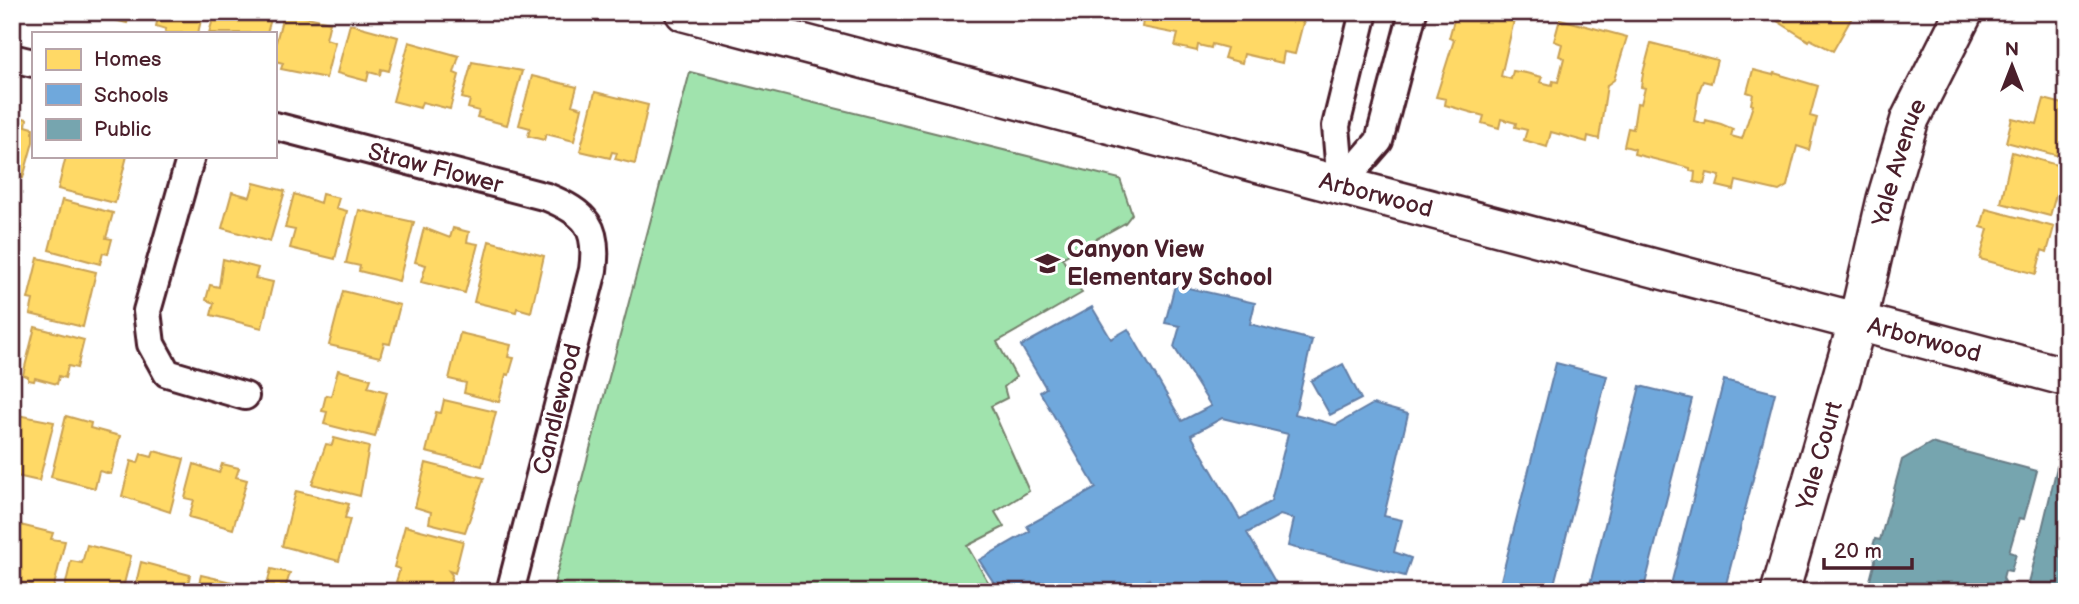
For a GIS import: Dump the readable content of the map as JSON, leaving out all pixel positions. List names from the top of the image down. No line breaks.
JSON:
{"streets":{"street":["Yale Avenue","Straw Flower","Arborwood","Candlewood","Yale Court"]},"crossings":[["Yale Avenue","Arborwood"],["Yale Avenue","Yale Court"],["Straw Flower","Candlewood"],["Arborwood","Yale Court"]],"places":{"school or university":["Canyon View Elementary School"]},"legend":["Homes","Schools","Public"],"scale_bar":"20 m","north":"top"}
